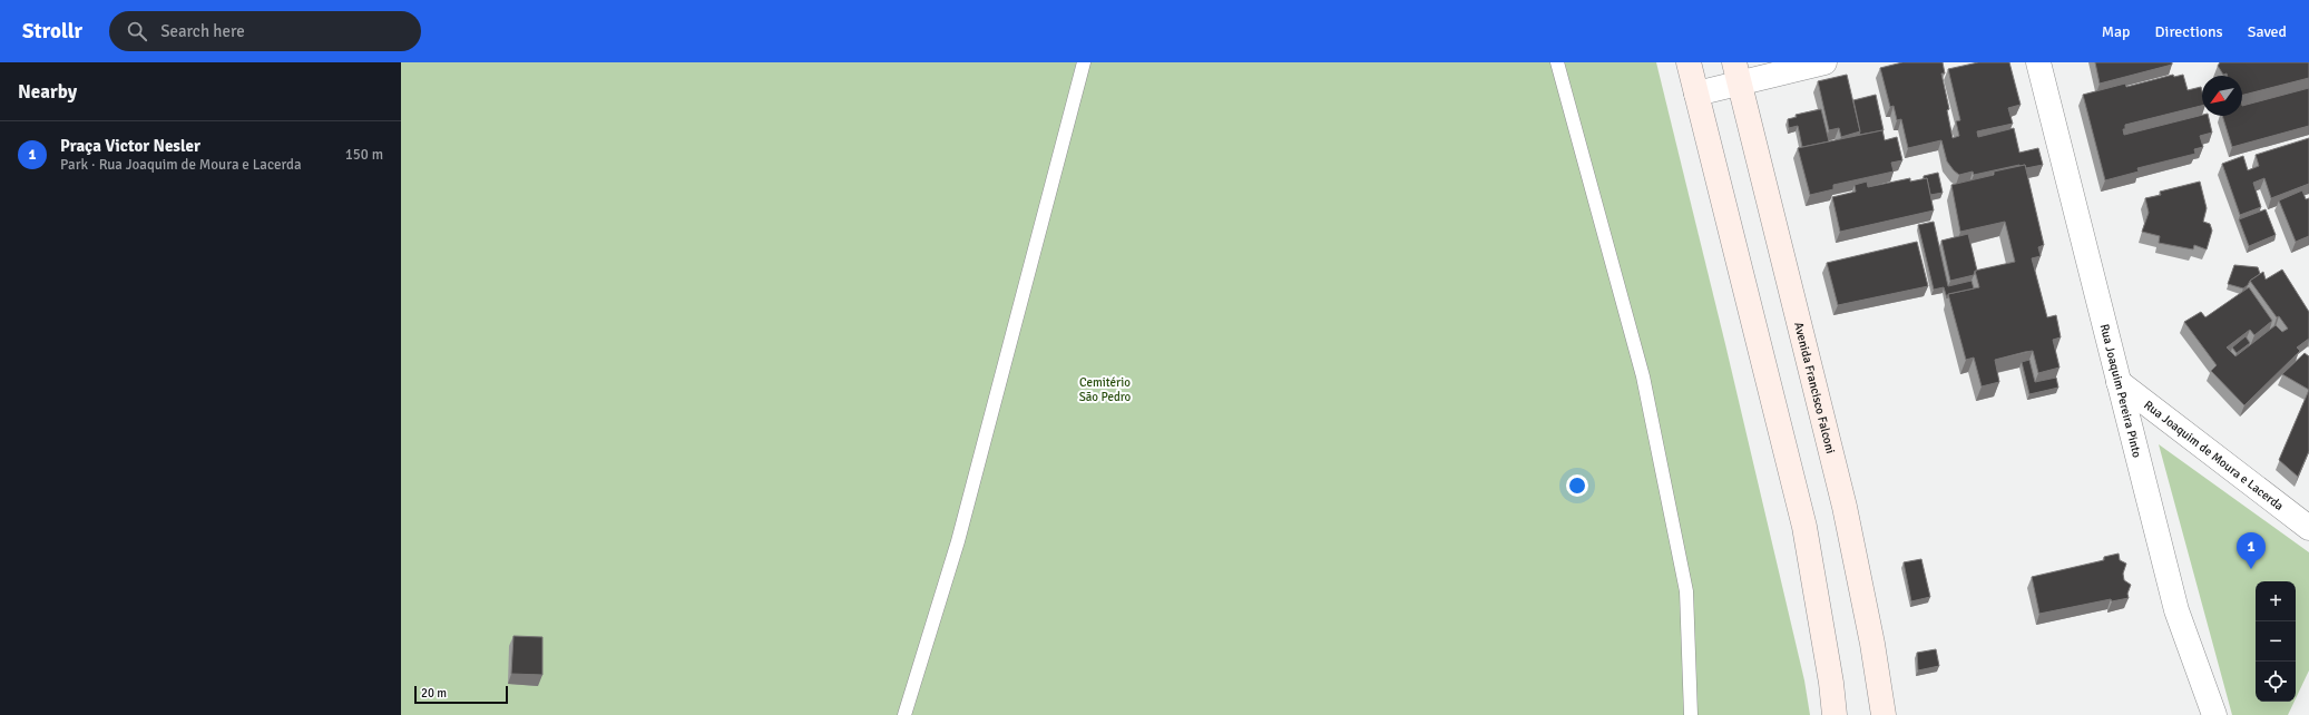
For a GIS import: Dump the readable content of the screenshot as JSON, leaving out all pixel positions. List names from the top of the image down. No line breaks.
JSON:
{"streets":{"main road":["Avenida Francisco Falconi"],"street":["Rua Joaquim Pereira Pinto","Rua Joaquim de Moura e Lacerda"]},"crossings":[["Rua Joaquim Pereira Pinto","Rua Joaquim de Moura e Lacerda"]],"parks":["Cemitério São Pedro"],"scale_bar":"20 m","north":"bottom left","page":{"header":"Strollr","search":"Search here","nav":["Map","Directions","Saved"],"heading":"Nearby","list":[{"mark":"1","name":"Praça Victor Nesler","note":"Park · Rua Joaquim de Moura e Lacerda","value":"150 m"}],"pins":"1","map_buttons":["+","−"],"scale":"20 m"}}
